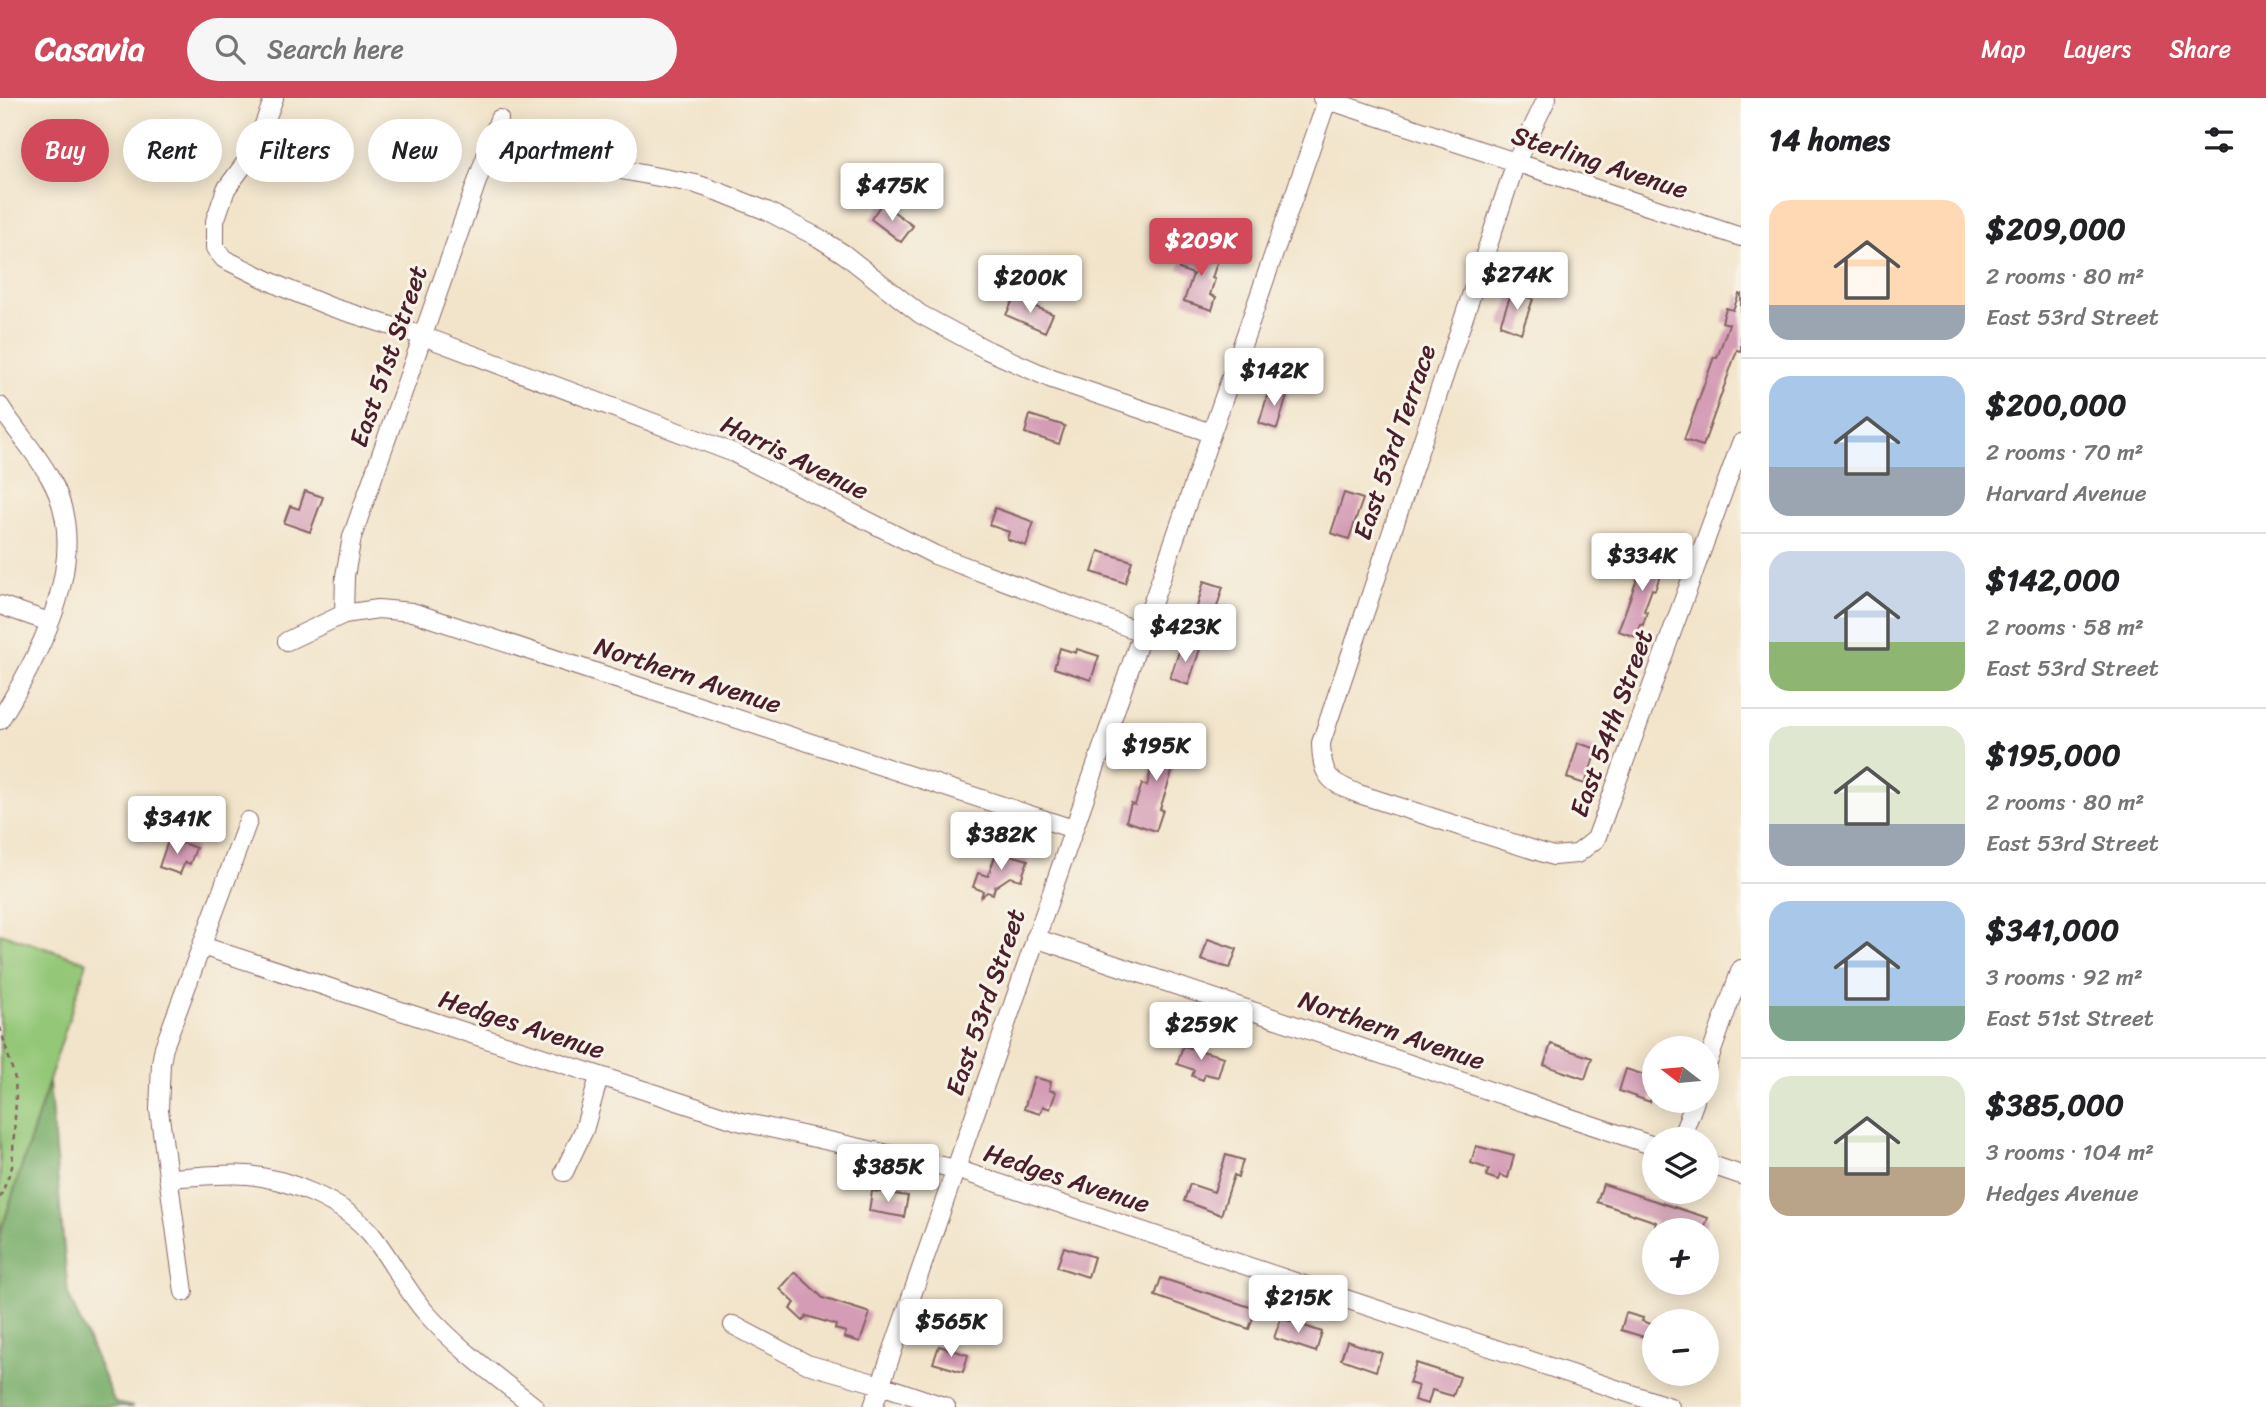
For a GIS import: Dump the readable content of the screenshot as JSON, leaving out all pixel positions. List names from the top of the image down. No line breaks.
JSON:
{"streets":{"street":["Sterling Avenue","East 51st Street","East 53rd Terrace","Harris Avenue","Northern Avenue","East 54th Street","East 53rd Street","Hedges Avenue"]},"crossings":[["Sterling Avenue","East 53rd Terrace"],["Sterling Avenue","East 53rd Street"],["East 51st Street","Harris Avenue"],["East 51st Street","Northern Avenue"],["East 53rd Terrace","East 54th Street"],["Harris Avenue","East 53rd Street"],["Northern Avenue","East 53rd Street"],["East 53rd Street","Hedges Avenue"]],"north":"left","page":{"header":"Casavia","search":"Search here","nav":["Map","Layers","Share"],"heading":"14 homes","chip":["Buy","Rent","Filters","New","Apartment"],"price":["$475K","$209K","$274K","$200K","$142K","$334K","$423K","$195K","$341K","$382K","$259K","$385K","$215K","$565K"],"list":[{"name":"$209,000","note":"2 rooms · 80 m² · East 53rd Street"},{"name":"$200,000","note":"2 rooms · 70 m² · Harvard Avenue"},{"name":"$142,000","note":"2 rooms · 58 m² · East 53rd Street"},{"name":"$195,000","note":"2 rooms · 80 m² · East 53rd Street"},{"name":"$341,000","note":"3 rooms · 92 m² · East 51st Street"},{"name":"$385,000","note":"3 rooms · 104 m² · Hedges Avenue"}],"map_buttons":["+","−"]}}
